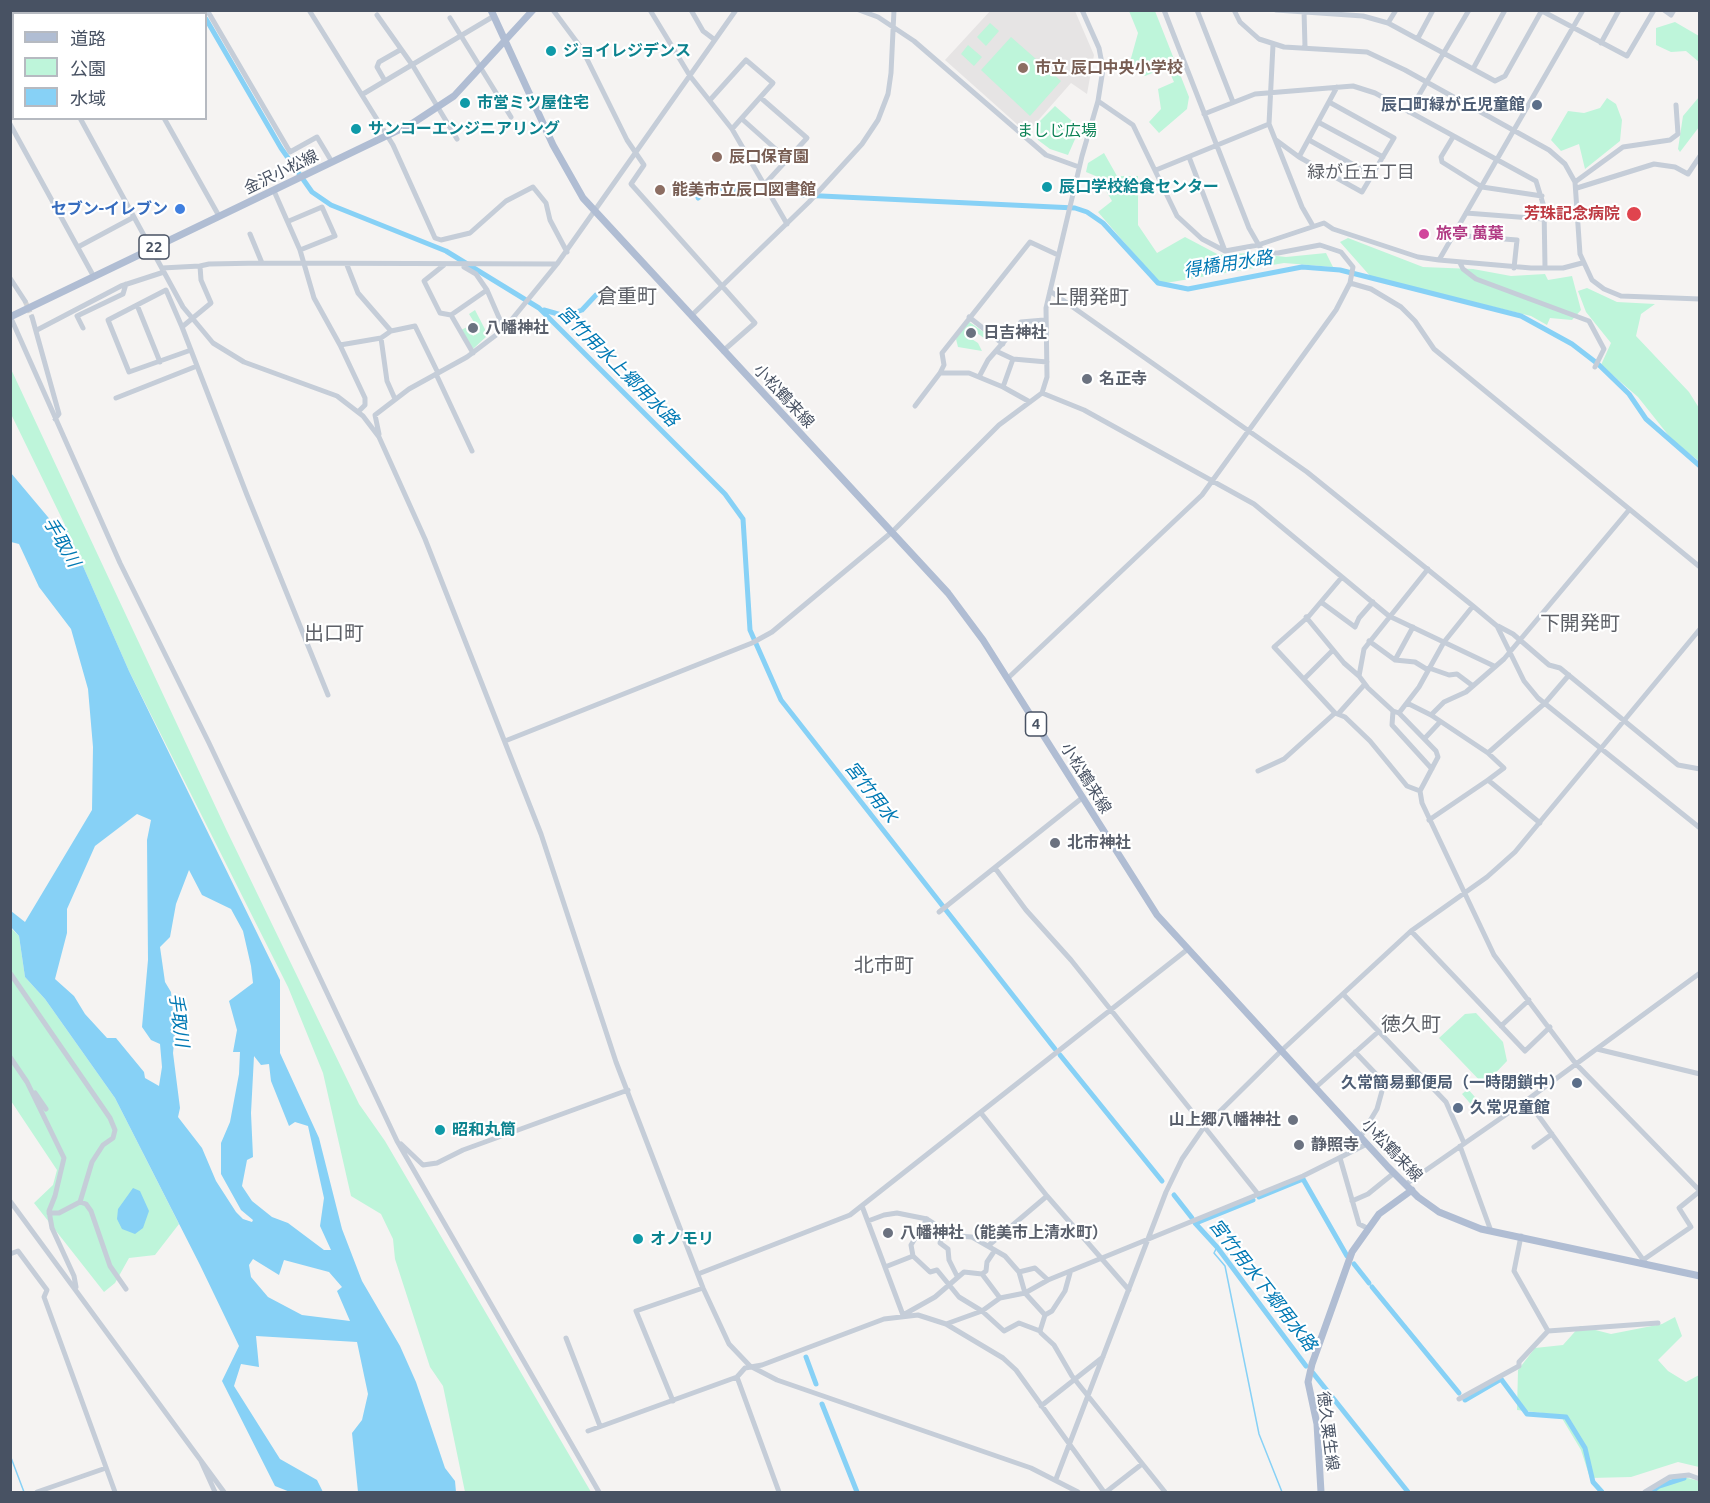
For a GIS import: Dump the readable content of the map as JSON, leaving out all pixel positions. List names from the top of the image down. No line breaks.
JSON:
{"streets":{"main road":["金沢小松線","22","小松鶴来線","4","徳久粟生線"]},"crossings":[["金沢小松線","小松鶴来線"],["小松鶴来線","徳久粟生線"]],"districts":["緑が丘五丁目","倉重町","上開発町","下開発町","出口町","北市町","徳久町"],"water":["得橋用水路","宮竹用水上郷用水路","手取川","宮竹用水","宮竹用水下郷用水路"],"parks":["ましじ広場"],"places":["ジョイレジデンス","市立 辰口中央小学校","市営ミツ屋住宅","辰口町緑が丘児童館","サンコーエンジニアリング","辰口保育園","辰口学校給食センター","能美市立辰口図書館","セブン-イレブン","芳珠記念病院","旅亭 萬葉","八幡神社","日吉神社","名正寺","北市神社","久常簡易郵便局（一時閉鎖中）","久常児童館","山上郷八幡神社","昭和丸筒","静照寺","八幡神社（能美市上清水町）","オノモリ"],"legend":["道路","公園","水域"]}
